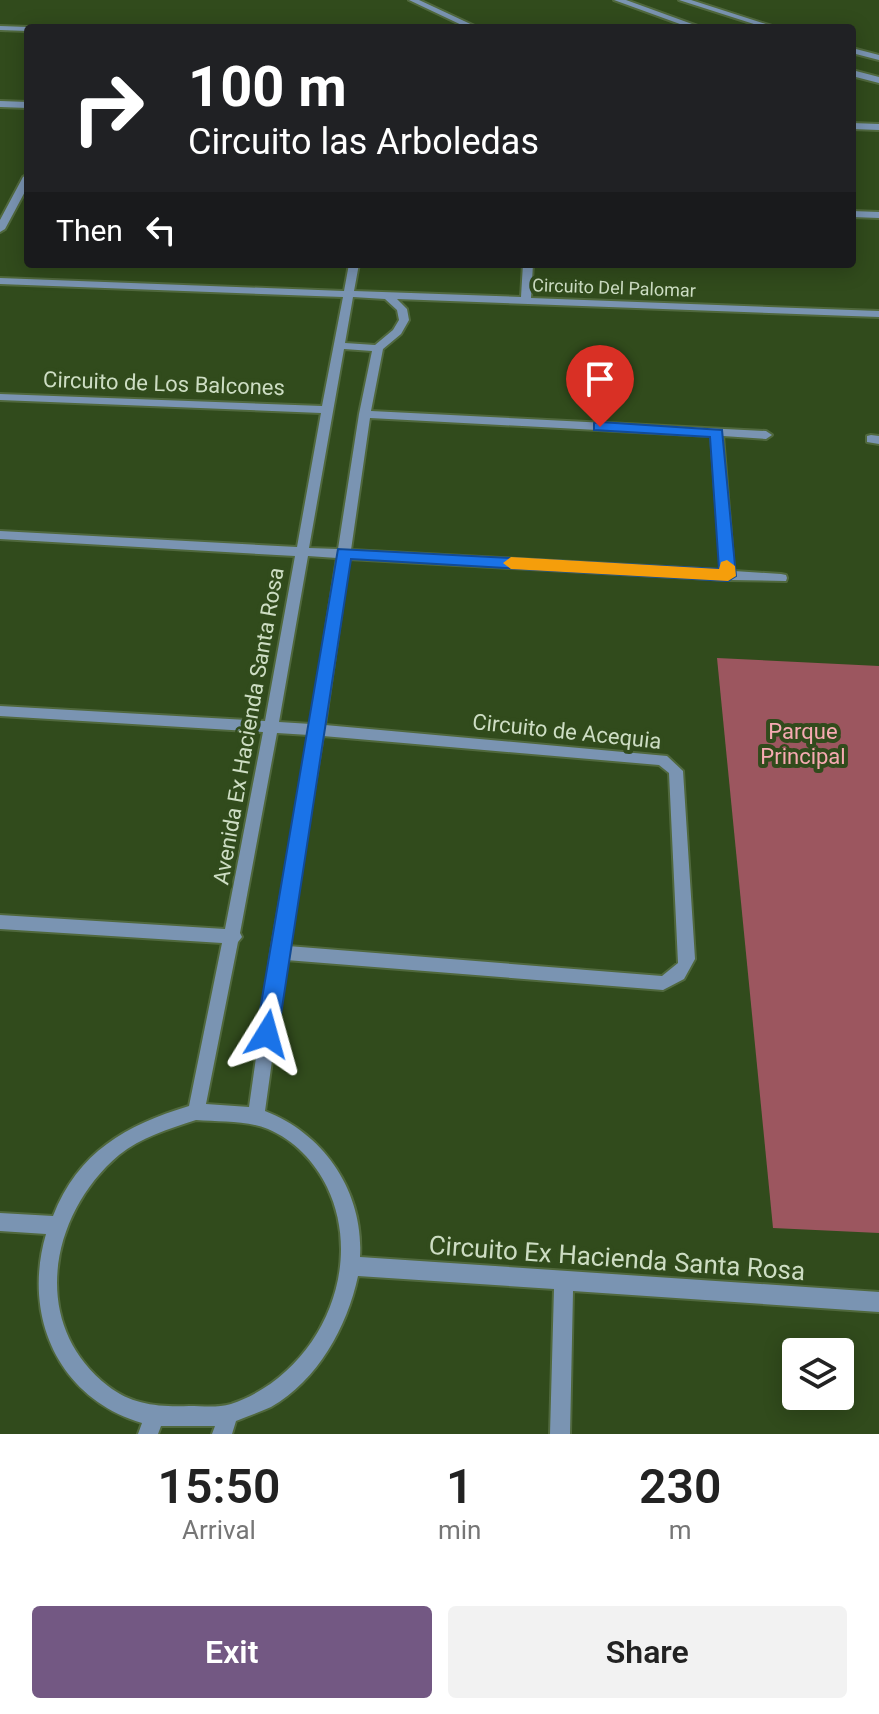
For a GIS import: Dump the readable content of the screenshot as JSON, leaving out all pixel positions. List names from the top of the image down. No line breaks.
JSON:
{"streets":{"street":["Circuito Del Palomar","Circuito de Los Balcones","Avenida Ex Hacienda Santa Rosa","Circuito de Acequia","Circuito Ex Hacienda Santa Rosa"]},"crossings":[["Circuito Del Palomar","Avenida Ex Hacienda Santa Rosa"],["Circuito de Los Balcones","Avenida Ex Hacienda Santa Rosa"],["Avenida Ex Hacienda Santa Rosa","Circuito de Acequia"]],"parks":["Parque Principal"],"page":{"turn":["100 m","Circuito las Arboledas"],"then":"Then","eta":["15:50","Arrival","1","min","230","m"],"buttons":["Exit","Share"]}}
